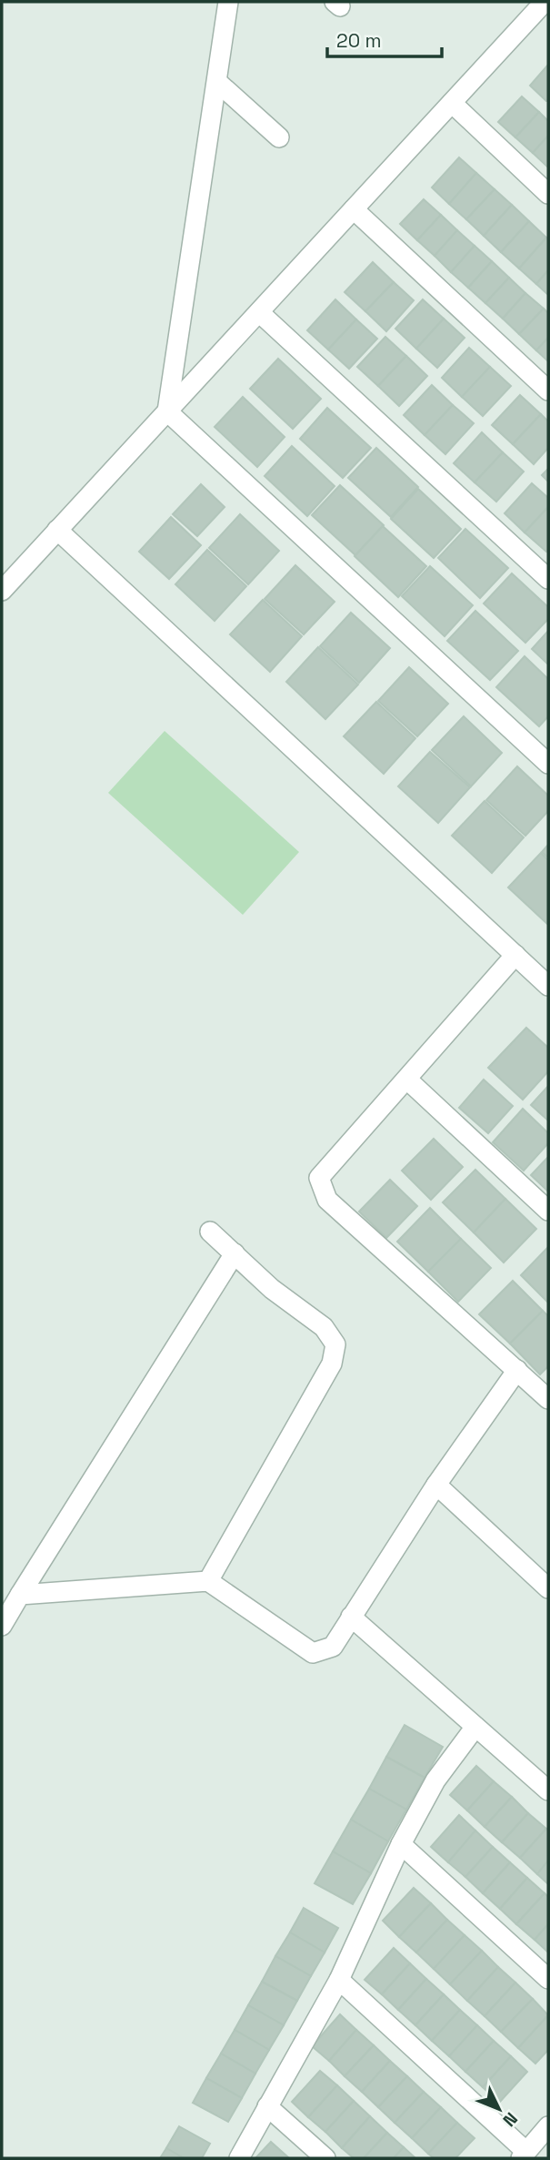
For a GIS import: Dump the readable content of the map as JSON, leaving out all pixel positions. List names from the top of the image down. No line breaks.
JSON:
{"scale_bar":"20 m","north":"bottom right"}
